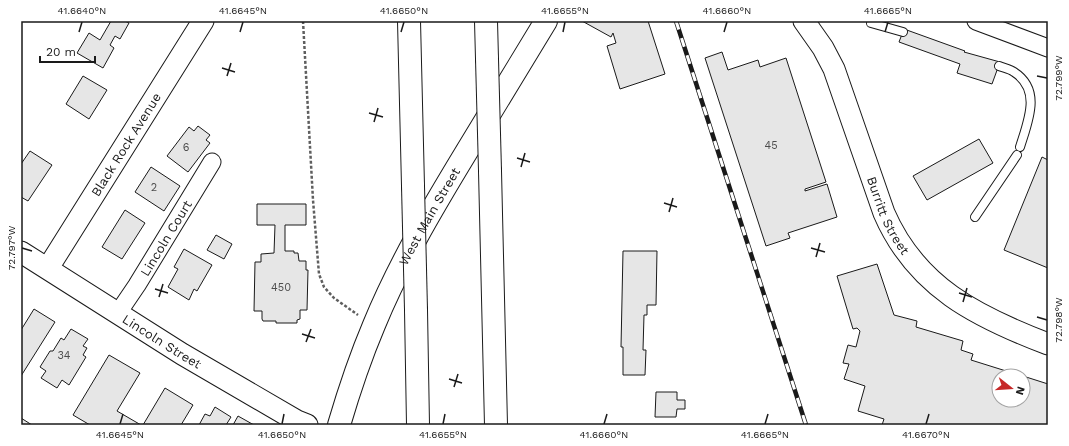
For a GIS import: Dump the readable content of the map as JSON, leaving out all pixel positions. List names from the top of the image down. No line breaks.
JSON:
{"streets":{"main road":["West Main Street"],"street":["Black Rock Avenue","Burritt Street","Lincoln Court","Lincoln Street"]},"crossings":[["Black Rock Avenue","Lincoln Street"],["Lincoln Court","Lincoln Street"]],"house_numbers":["45","6","2","450","34"],"scale_bar":"20 m","north":"right","coordinates":["41.6640°N","41.6645°N","41.6650°N","41.6655°N","41.6660°N","41.6665°N","72.799°W","72.797°W","72.798°W","41.6670°N"]}
